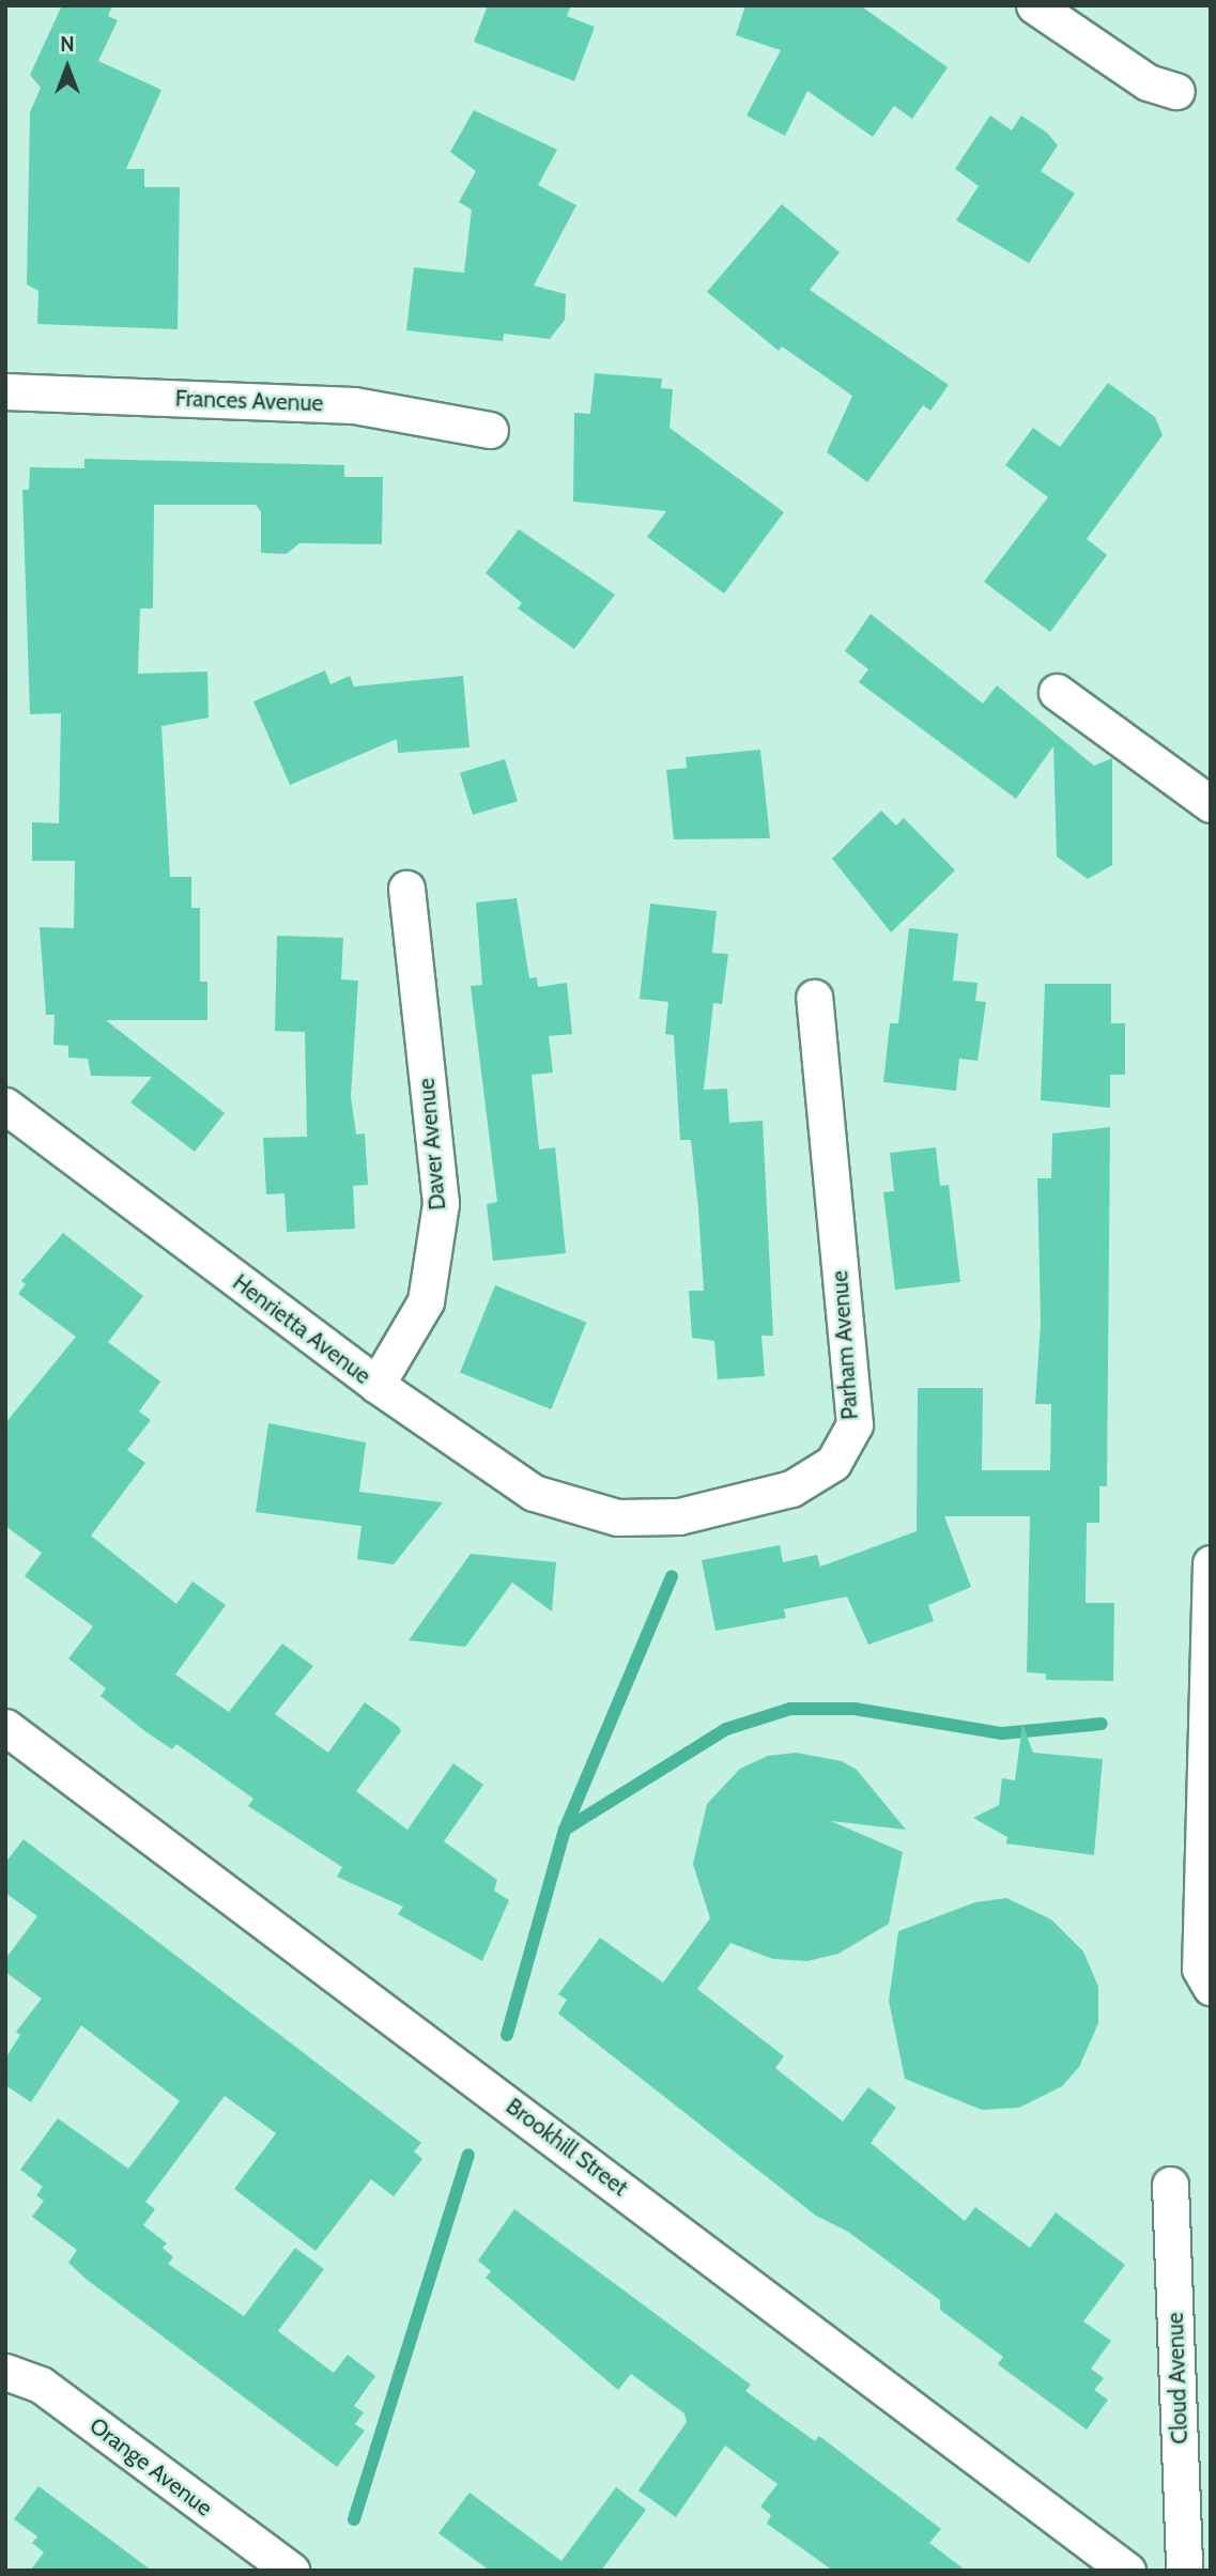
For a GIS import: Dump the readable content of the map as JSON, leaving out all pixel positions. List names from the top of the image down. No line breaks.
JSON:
{"streets":{"street":["Frances Avenue","Daver Avenue","Henrietta Avenue","Parham Avenue","Brookhill Street","Cloud Avenue","Orange Avenue"]},"crossings":[["Daver Avenue","Henrietta Avenue"],["Henrietta Avenue","Parham Avenue"]],"north":"top"}
